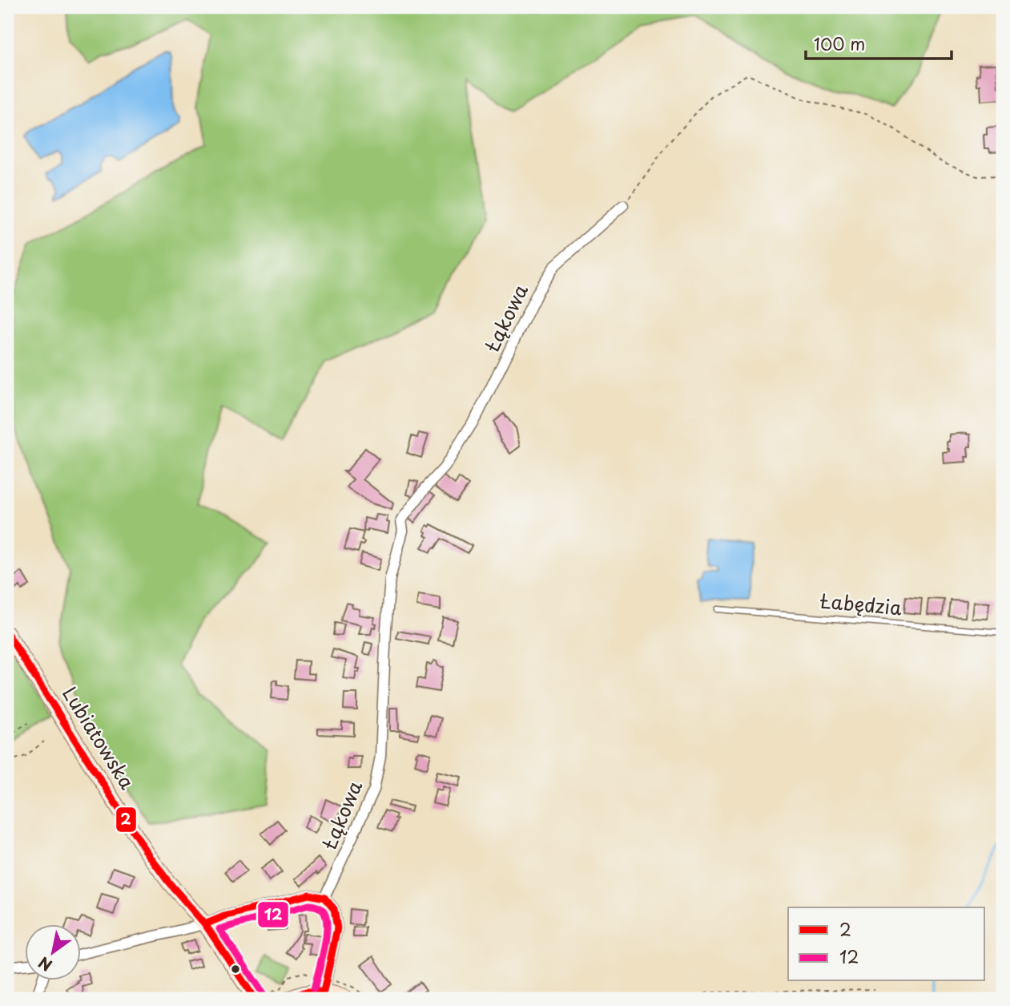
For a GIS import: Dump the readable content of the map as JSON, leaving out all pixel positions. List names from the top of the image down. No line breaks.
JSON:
{"streets":{"street":["Łąkowa","Lubiatowska"],"lane":["Łabędzia"]},"lines":["transit line 2","transit line 12"],"legend":["2","12"],"scale_bar":"100 m","north":"bottom left"}
